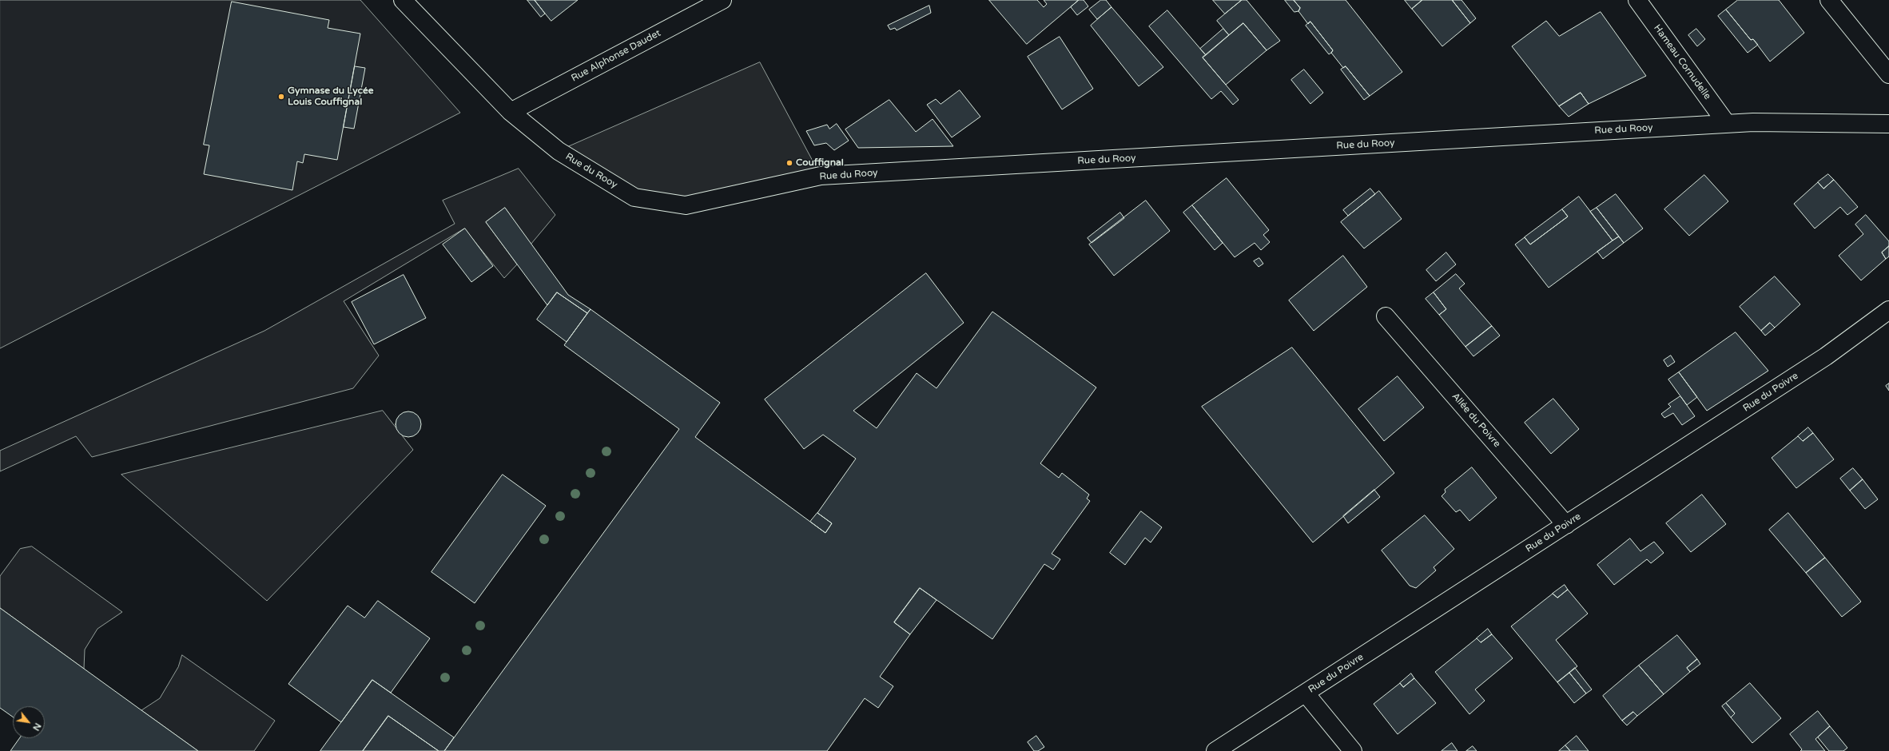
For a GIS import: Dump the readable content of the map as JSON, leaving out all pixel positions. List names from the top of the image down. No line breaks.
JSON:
{"streets":{"street":["Rue Alphonse Daudet","Hameau Cornudelle","Rue du Rooy","Rue du Poivre","Allée du Poivre"]},"crossings":[["Rue Alphonse Daudet","Rue du Rooy"],["Hameau Cornudelle","Rue du Rooy"],["Rue du Poivre","Allée du Poivre"]],"places":["Gymnase du Lycée Louis Couffignal","Couffignal"],"north":"bottom right"}
